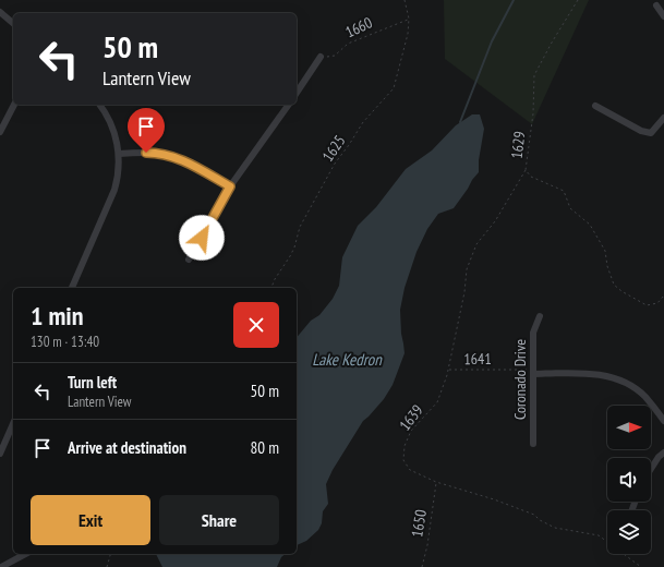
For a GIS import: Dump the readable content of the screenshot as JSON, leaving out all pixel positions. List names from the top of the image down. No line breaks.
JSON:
{"streets":{"street":["Coronado Drive"],"path":["1660","1629","1625","1641","1639","1650"]},"crossings":[["1660","1625"],["1629","1639"],["1641","Coronado Drive"],["1641","1639"],["1639","1650"]],"water":["Lake Kedron"],"north":"right","page":{"turn":["50 m","Lantern View"],"heading":["1 min","130 m · 13:40"],"list":[{"name":"Turn left","note":"Lantern View","value":"50 m"},{"name":"Arrive at destination","value":"80 m"}],"buttons":["Exit","Share"]}}
